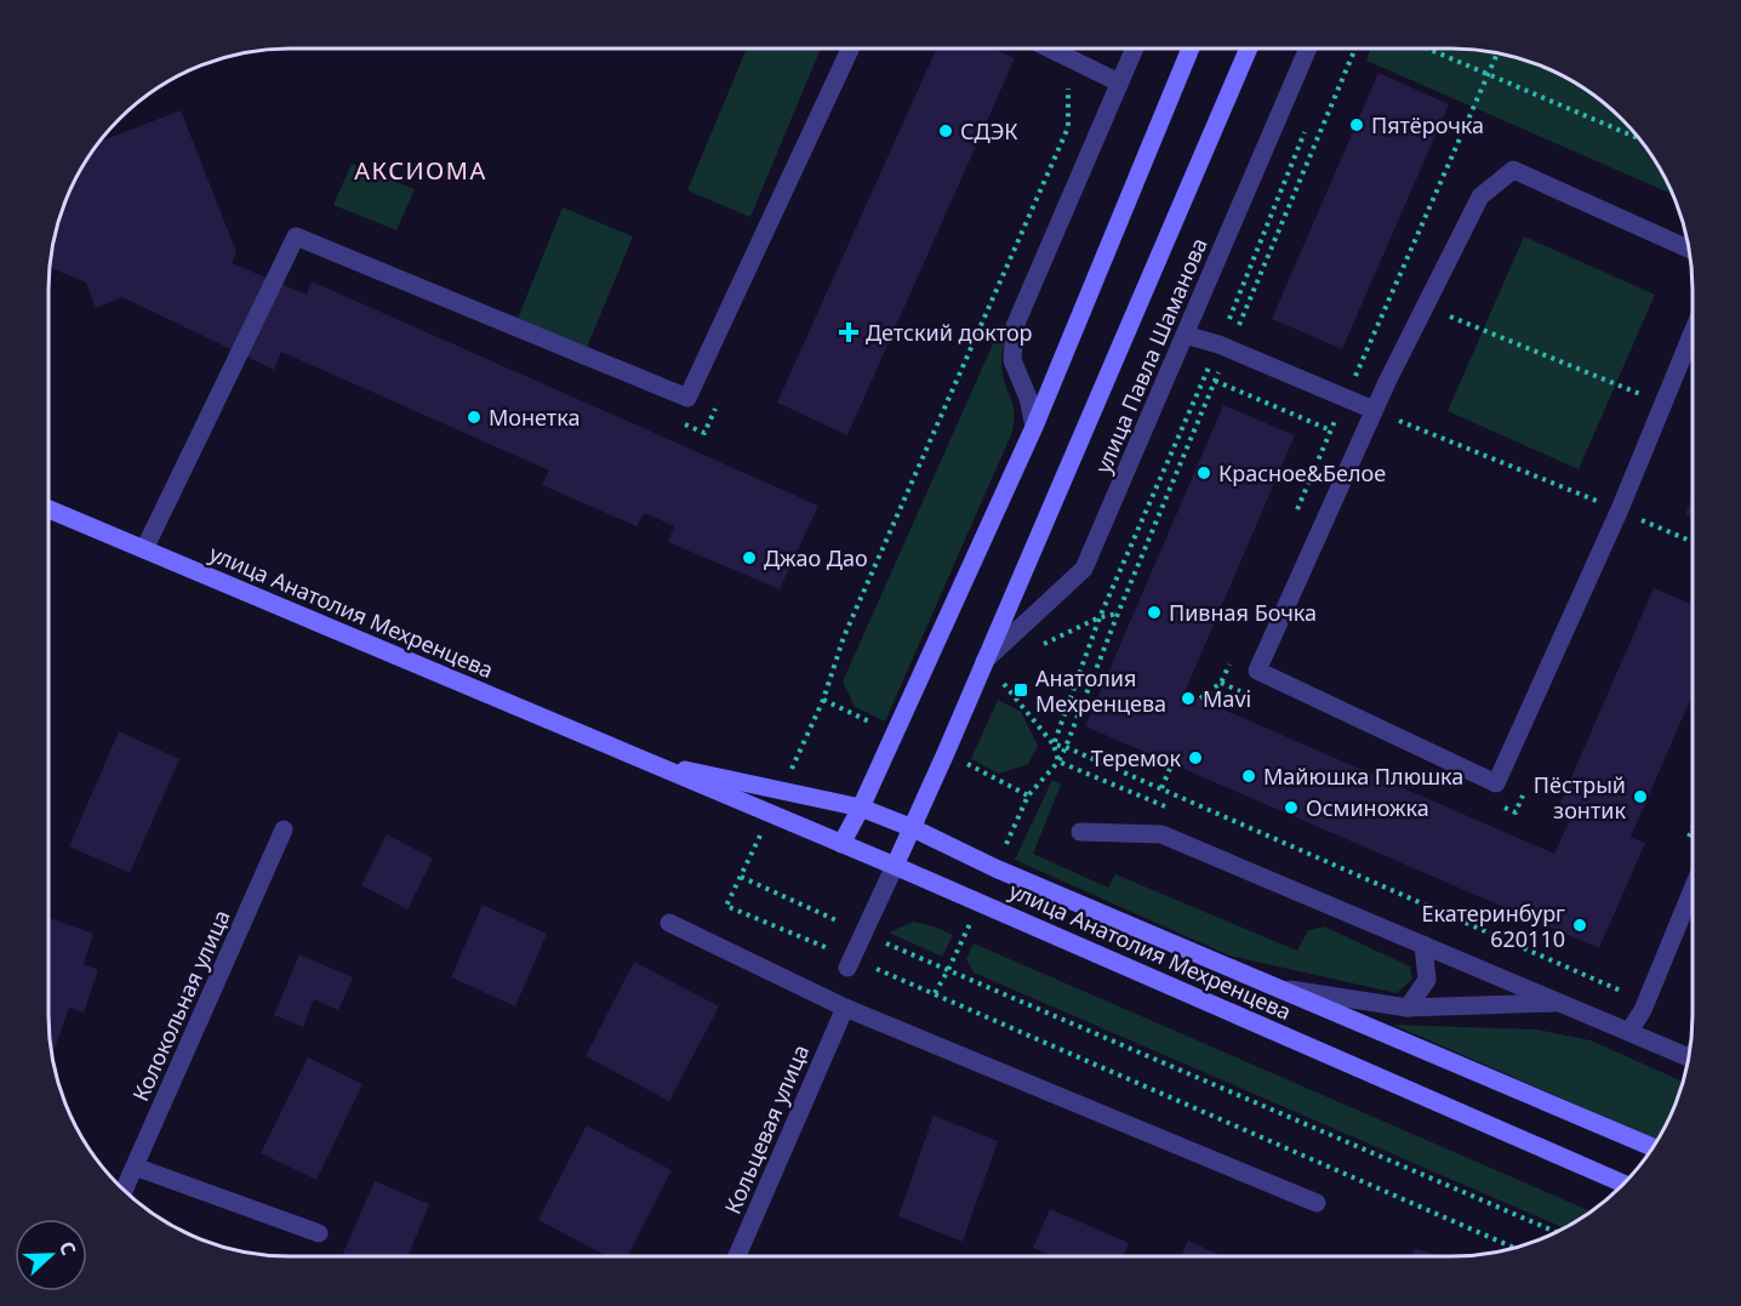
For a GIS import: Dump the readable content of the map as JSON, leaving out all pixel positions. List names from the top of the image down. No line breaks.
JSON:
{"streets":{"street":["улица Павла Шаманова","улица Анатолия Мехренцева","Колокольная улица","Кольцевая улица"]},"crossings":[["улица Павла Шаманова","улица Анатолия Мехренцева"]],"districts":["АКСИОМА"],"places":{"other":["Пятёрочка","СДЭК","Монетка","Красное&Белое","Джао Дао","Пивная Бочка","Mavi","Теремок","Майюшка Плюшка","Пёстрый зонтик","Осминожка","Екатеринбург 620110"],"health":["Детский доктор"],"transit":["Анатолия Мехренцева"]},"north":"right"}
